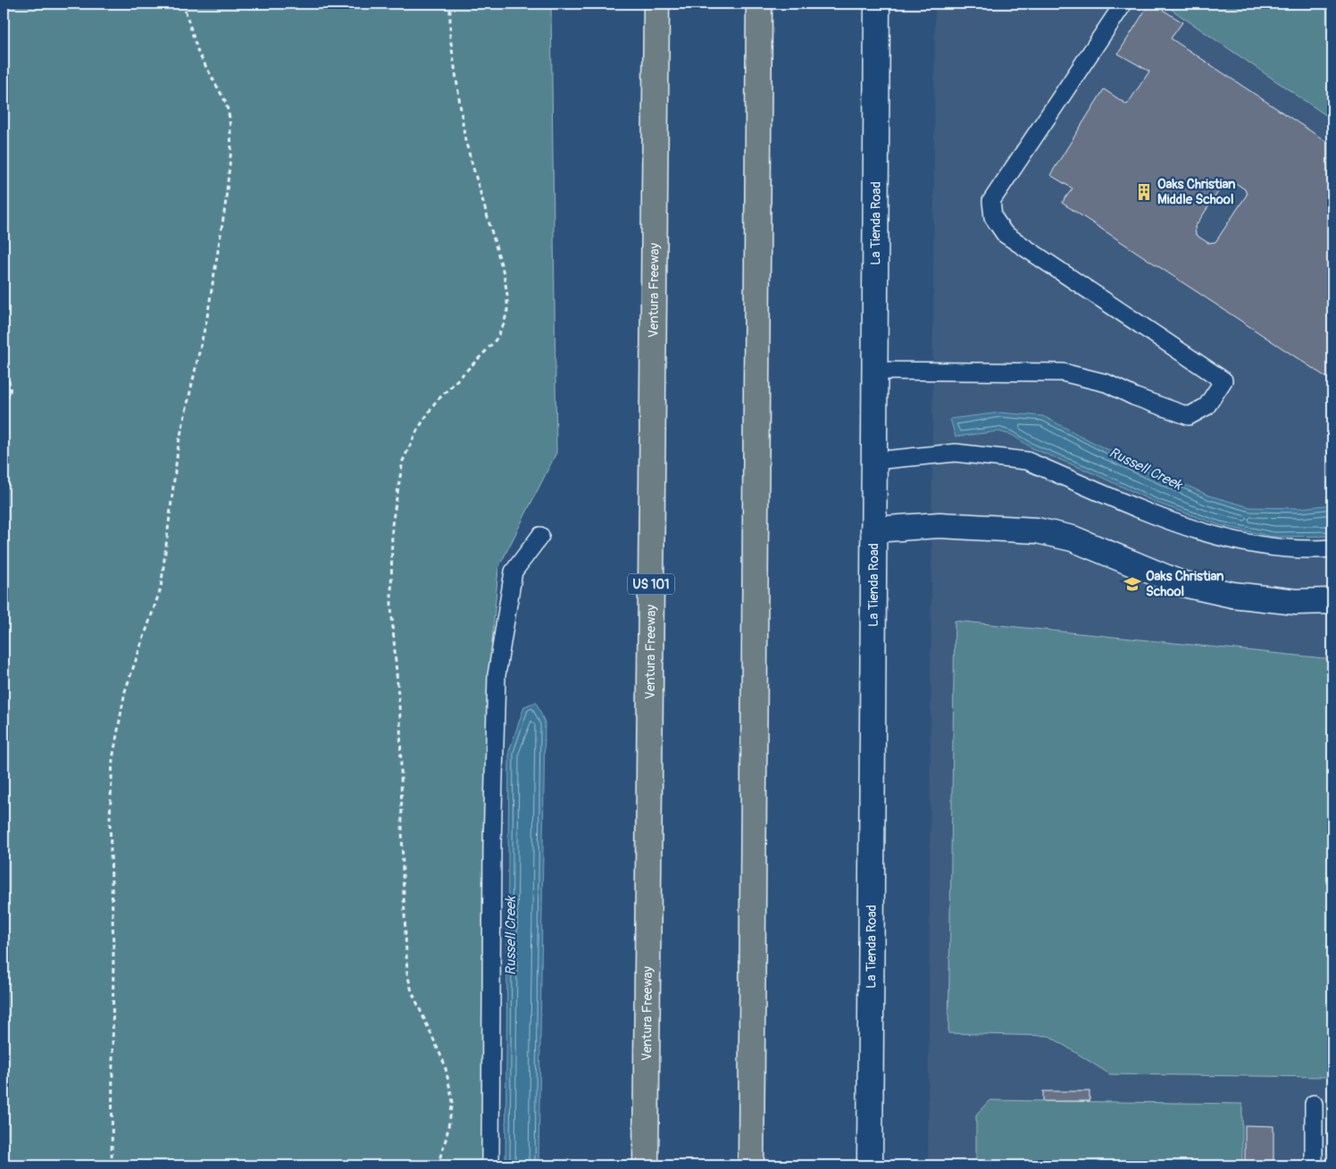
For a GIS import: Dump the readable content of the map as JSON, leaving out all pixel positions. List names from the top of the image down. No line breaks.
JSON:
{"streets":{"highway":["Ventura Freeway","US 101"],"street":["La Tienda Road"]},"water":["Russell Creek"],"places":{"building":["Oaks Christian Middle School"],"school or university":["Oaks Christian School"]}}
